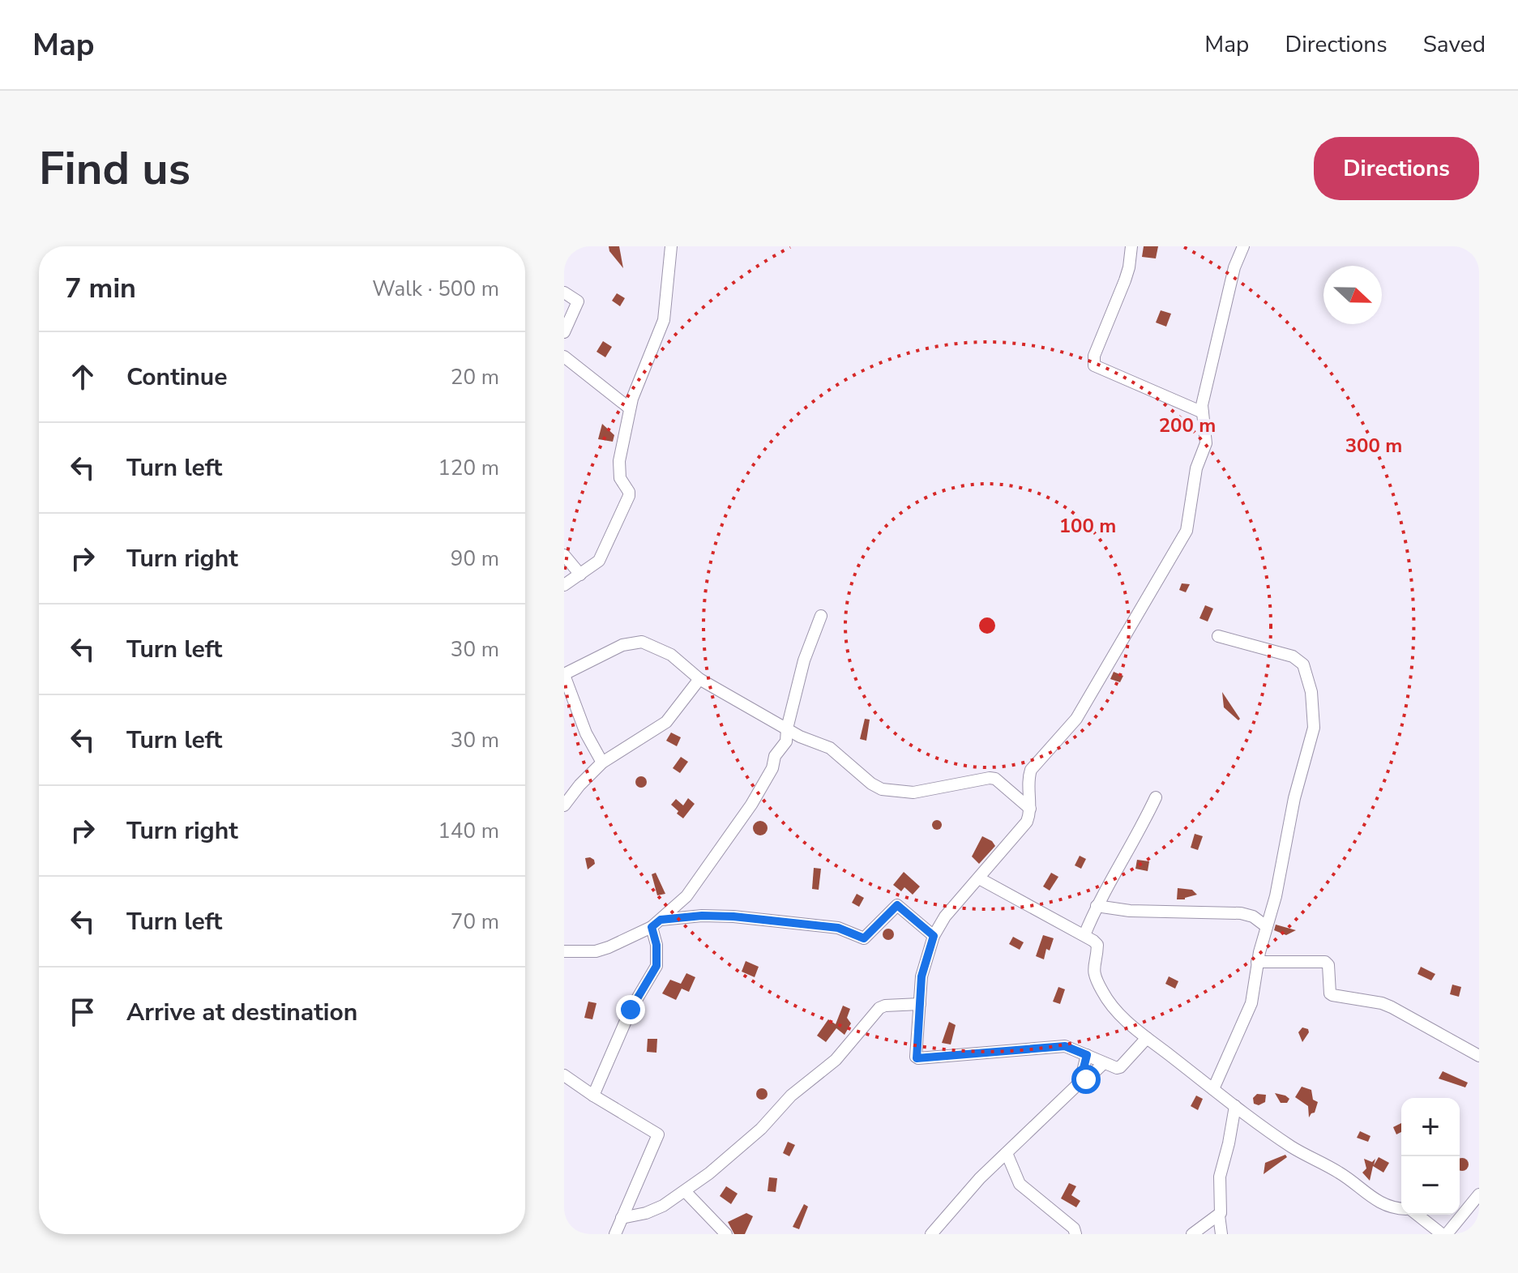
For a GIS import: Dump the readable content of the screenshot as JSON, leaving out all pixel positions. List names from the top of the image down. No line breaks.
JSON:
{"north":"right","page":{"header":"Map","nav":["Map","Directions","Saved"],"buttons":"Directions","title":"Find us","heading":["7 min","Walk · 500 m"],"list":[["Continue","20 m"],["Turn left","120 m"],["Turn right","90 m"],["Turn left","30 m"],["Turn left","30 m"],["Turn right","140 m"],["Turn left","70 m"],"Arrive at destination"],"map_buttons":["+","−"]},"rings":["200 m","300 m","100 m"]}
